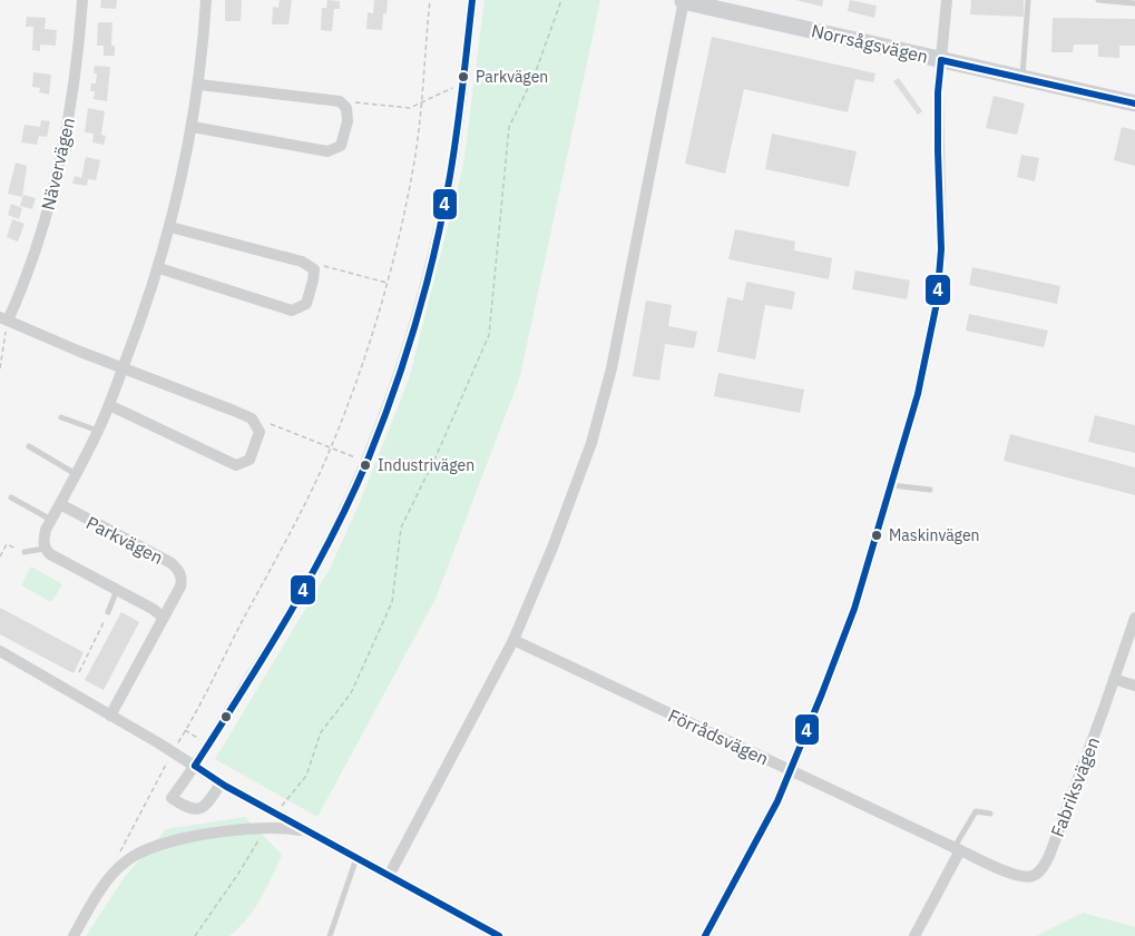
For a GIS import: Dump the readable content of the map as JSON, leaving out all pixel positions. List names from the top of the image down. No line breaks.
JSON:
{"streets":{"street":["Norrsågsvägen","Nävervägen","Parkvägen","Förrådsvägen","Fabriksvägen"]},"crossings":[["Förrådsvägen","Fabriksvägen"]],"places":["Parkvägen","Industrivägen","Maskinvägen"],"lines":["transit line 4"]}
